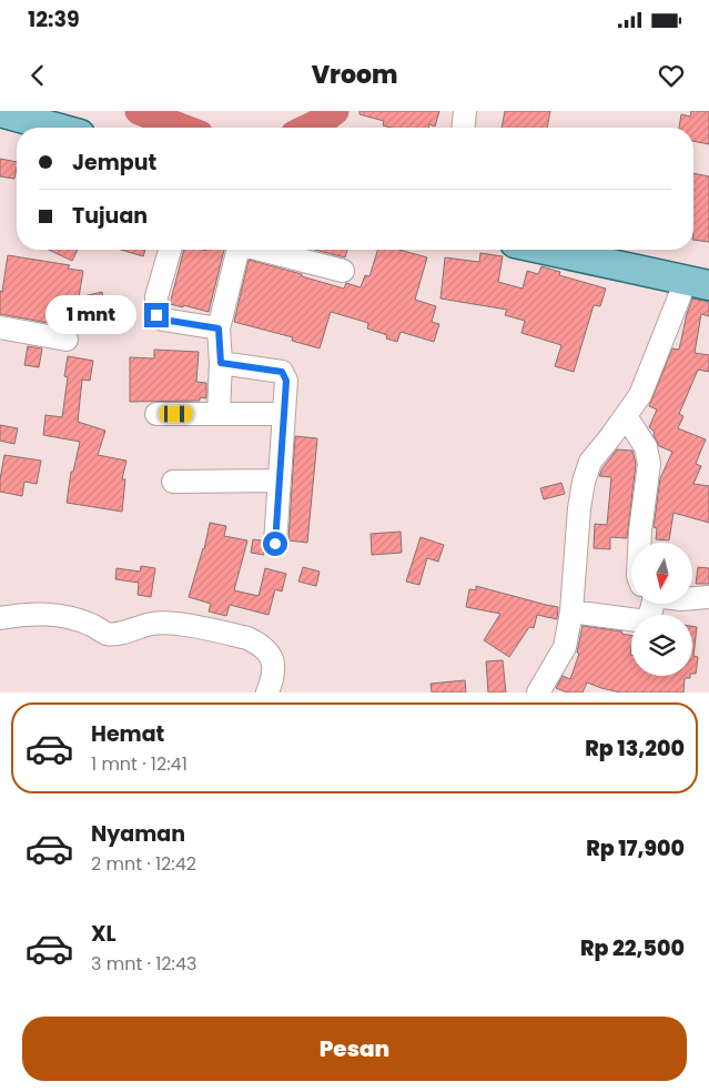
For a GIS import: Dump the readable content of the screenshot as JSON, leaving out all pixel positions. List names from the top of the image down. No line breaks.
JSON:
{"north":"bottom","page":{"status":"12:39","header":"Vroom","banner":["Jemput","Tujuan"],"bubble":"1 mnt","list":[{"name":"Hemat","note":"1 mnt · 12:41","value":"Rp 13,200"},{"name":"Nyaman","note":"2 mnt · 12:42","value":"Rp 17,900"},{"name":"XL","note":"3 mnt · 12:43","value":"Rp 22,500"}],"buttons":"Pesan"}}
